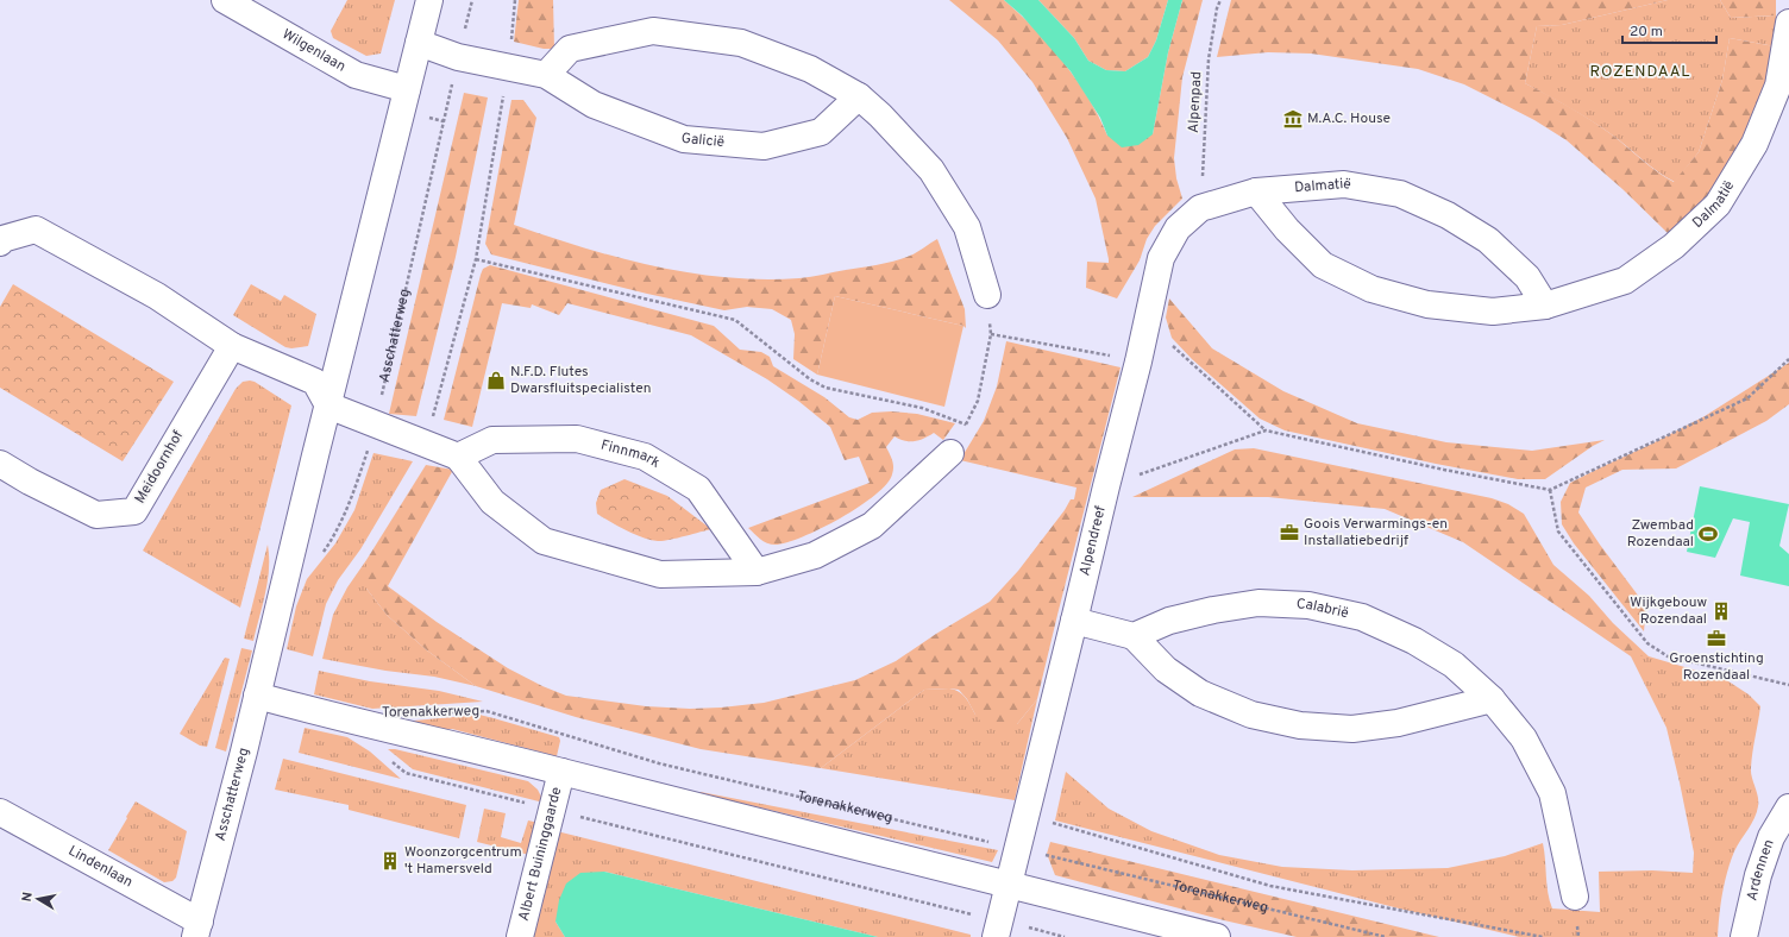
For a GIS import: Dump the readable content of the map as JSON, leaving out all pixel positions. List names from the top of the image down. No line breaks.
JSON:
{"streets":{"street":["Wilgenlaan","Galicië","Dalmatië","Asschatterweg","Finnmark","Meidoornhof","Alpendreef","Calabrië","Torenakkerweg","Albert Buininggaarde","Lindenlaan","Ardennen"],"path":["Alpenpad"]},"crossings":[["Wilgenlaan","Asschatterweg"],["Alpenpad","Dalmatië"],["Alpenpad","Alpendreef"],["Galicië","Asschatterweg"],["Dalmatië","Alpendreef"],["Asschatterweg","Torenakkerweg"],["Asschatterweg","Lindenlaan"],["Alpendreef","Torenakkerweg"],["Torenakkerweg","Albert Buininggaarde"]],"districts":["ROZENDAAL"],"places":{"museum":["M.A.C. House"],"shop":["N.F.D. Flutes Dwarsfluitspecialisten"],"office":["Goois Verwarmings-en Installatiebedrijf","Groenstichting Rozendaal"],"sports":["Zwembad Rozendaal"],"building":["Wijkgebouw Rozendaal","Woonzorgcentrum 't Hamersveld"]},"scale_bar":"20 m","north":"left"}
